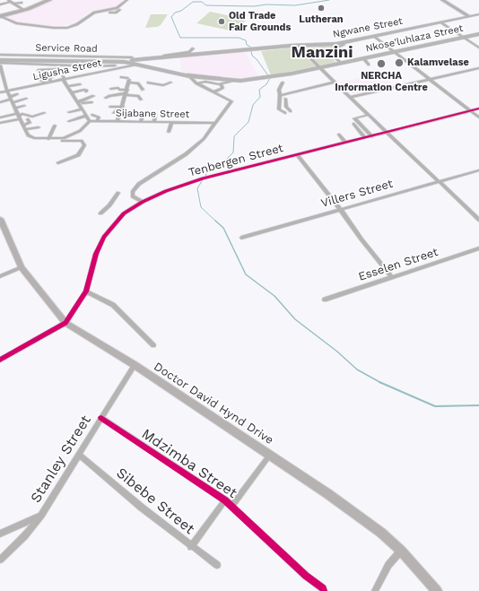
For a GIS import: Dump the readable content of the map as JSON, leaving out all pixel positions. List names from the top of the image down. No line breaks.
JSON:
{"streets":{"main road":["Ngwane Street","Nkose'luhlaza Street","Doctor David Hynd Drive"],"street":["Service Road","Ligusha Street","Sijabane Street","Tenbergen Street","Villers Street","Esselen Street","Stanley Street","Mdzimba Street","Sibebe Street"]},"crossings":[["Ngwane Street","Nkose'luhlaza Street"],["Ngwane Street","Service Road"],["Nkose'luhlaza Street","Service Road"],["Nkose'luhlaza Street","Ligusha Street"],["Tenbergen Street","Doctor David Hynd Drive"],["Doctor David Hynd Drive","Stanley Street"],["Stanley Street","Mdzimba Street"],["Stanley Street","Sibebe Street"]],"districts":["Manzini"],"places":["Lutheran","Old Trade Fair Grounds","Kalamvelase","NERCHA Information Centre"]}
